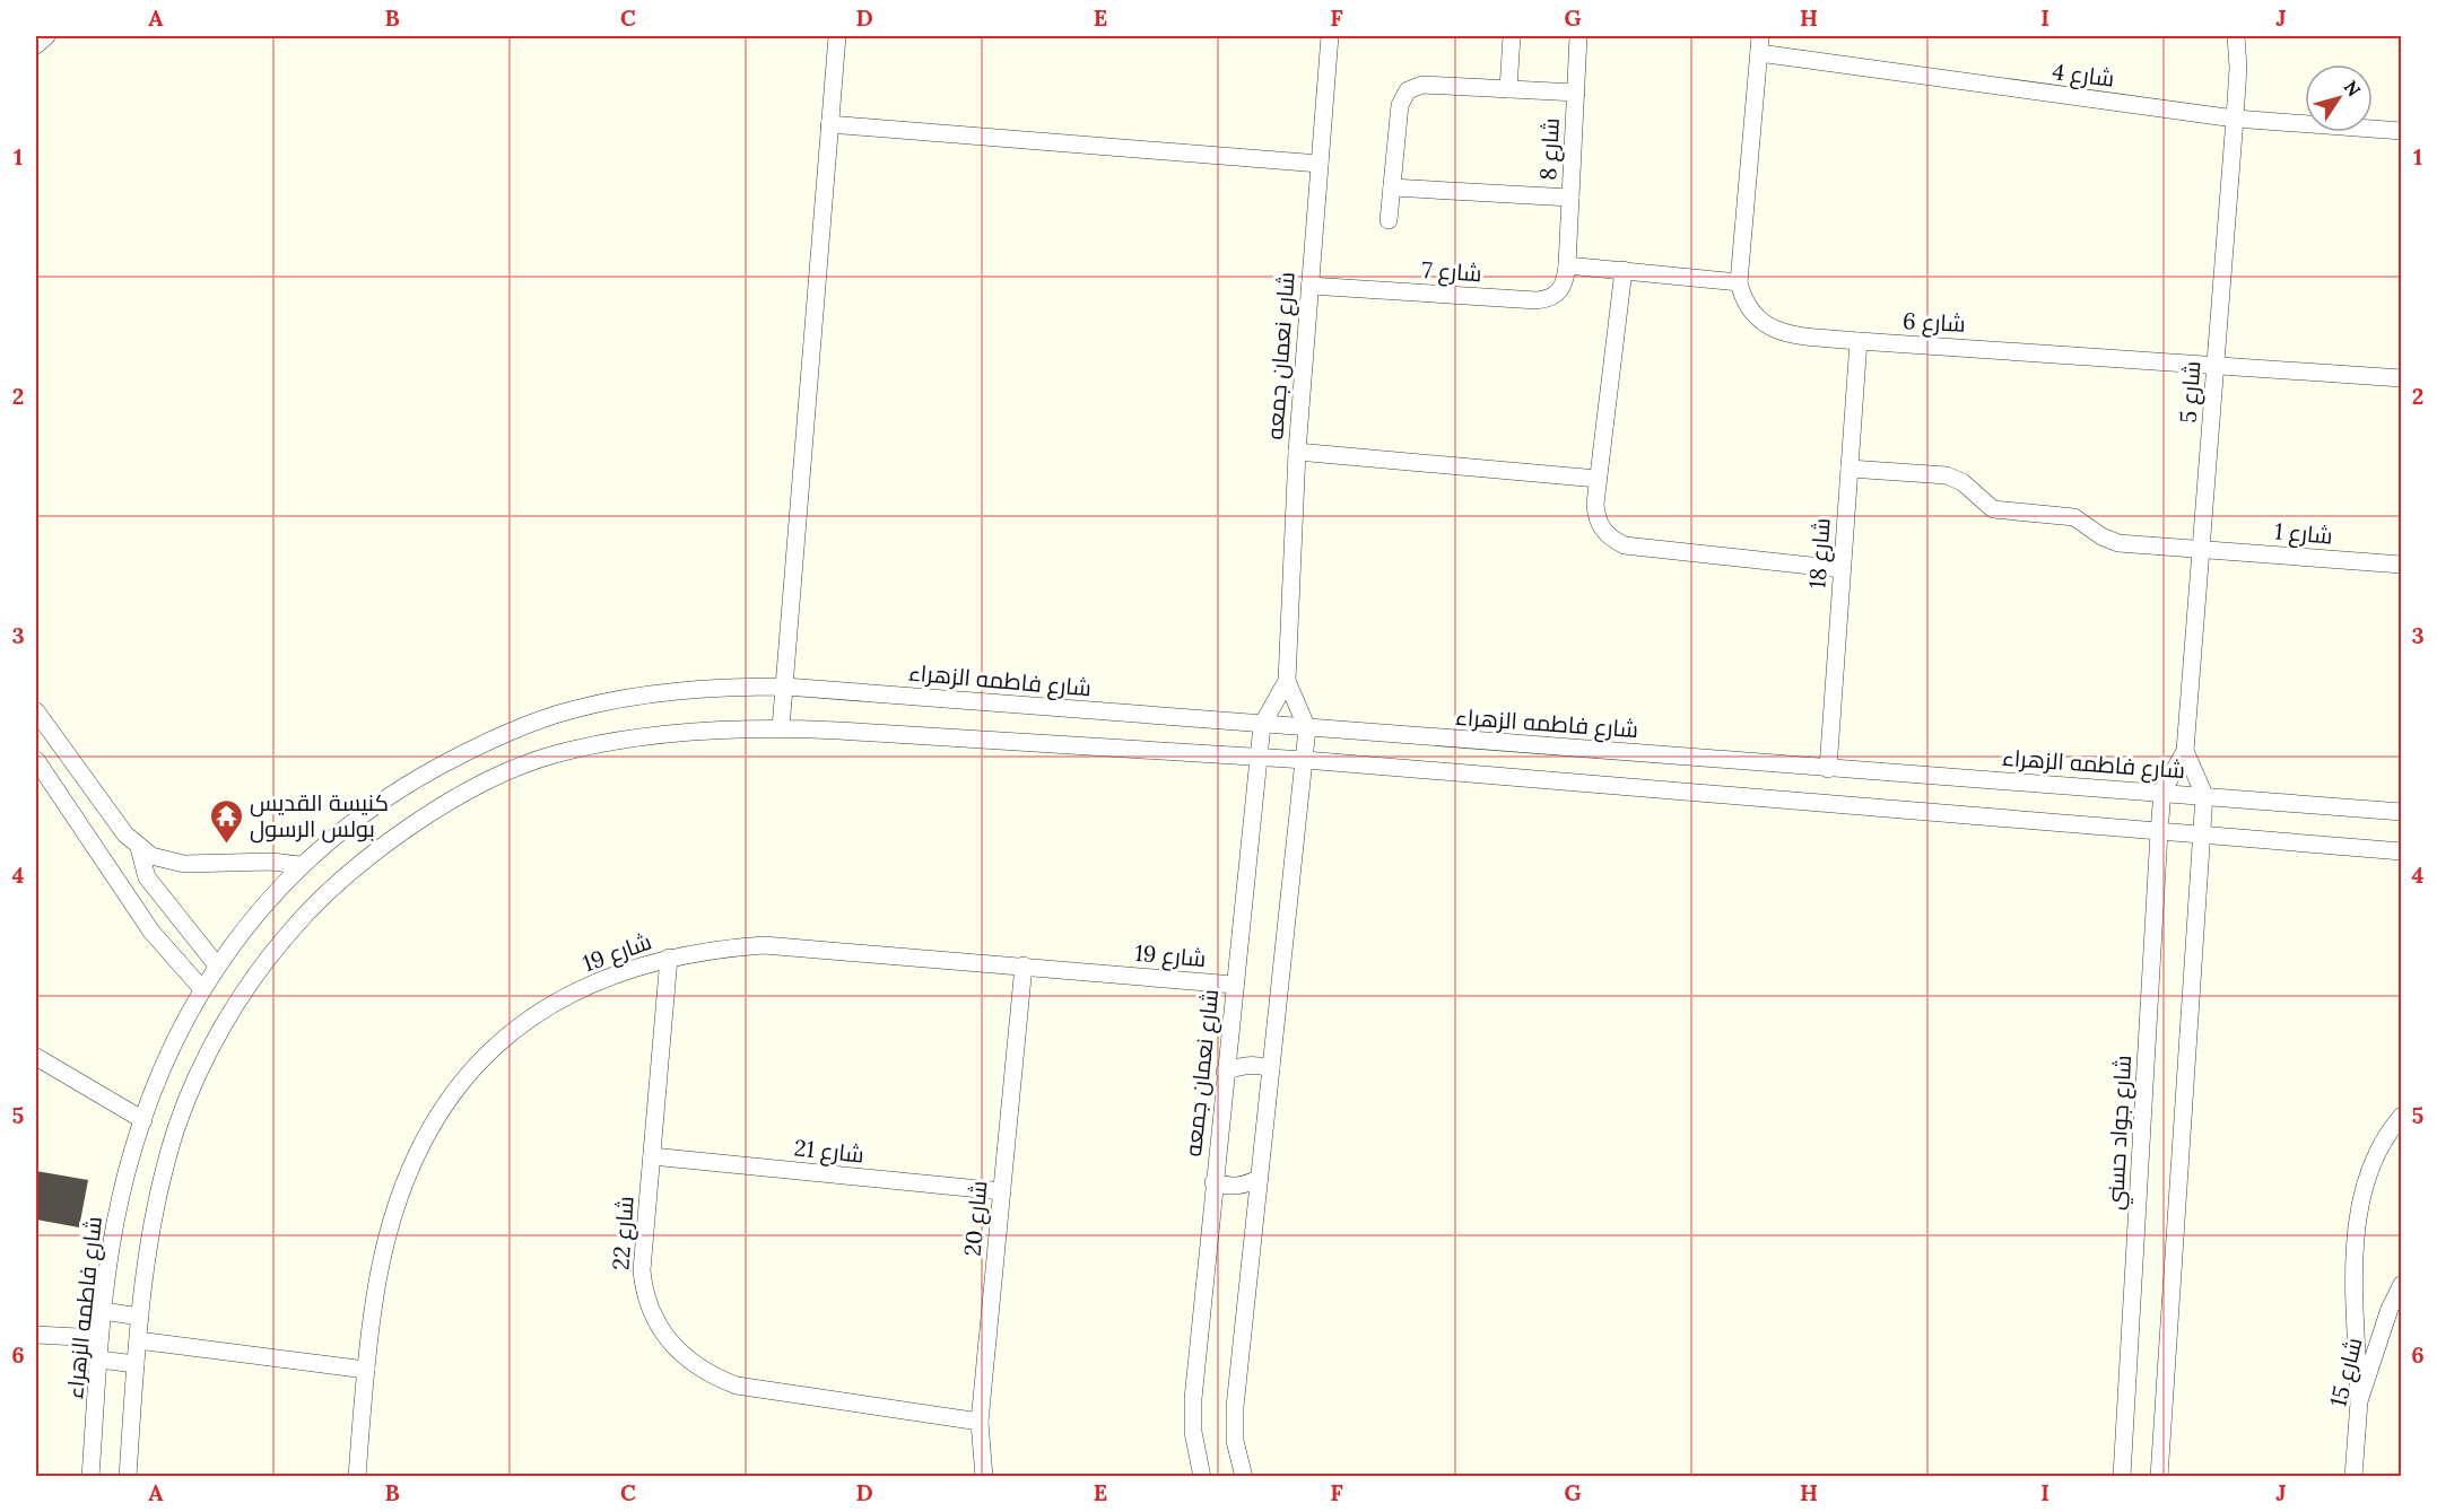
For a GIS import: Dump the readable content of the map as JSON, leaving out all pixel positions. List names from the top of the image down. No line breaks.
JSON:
{"streets":{"street":["شارع 4","شارع 8","شارع 7","شارع 6","شارع نعمان جمعه","شارع 5","شارع 1","شارع 18","شارع فاطمه الزهراء","شارع 19","شارع جواد حسني","شارع 21","شارع 20","شارع 22","شارع 15"]},"crossings":[["شارع 4","شارع 6"],["شارع 4","شارع 5"],["شارع 8","شارع 7"],["شارع 7","شارع نعمان جمعه"],["شارع 6","شارع 5"],["شارع 6","شارع 18"],["شارع نعمان جمعه","شارع فاطمه الزهراء"],["شارع نعمان جمعه","شارع 19"],["شارع 5","شارع 1"],["شارع 5","شارع فاطمه الزهراء"],["شارع 5","شارع جواد حسني"],["شارع 1","شارع 18"],["شارع 18","شارع فاطمه الزهراء"],["شارع فاطمه الزهراء","شارع جواد حسني"],["شارع 19","شارع 20"],["شارع 19","شارع 22"],["شارع 21","شارع 20"],["شارع 21","شارع 22"],["شارع 20","شارع 22"]],"places":{"temple":["كنيسة القديس بولس الرسول"]},"north":"top right","grid":{"columns":["A","B","C","D","E","F","G","H","I","J"],"rows":["1","2","3","4","5","6"]}}
